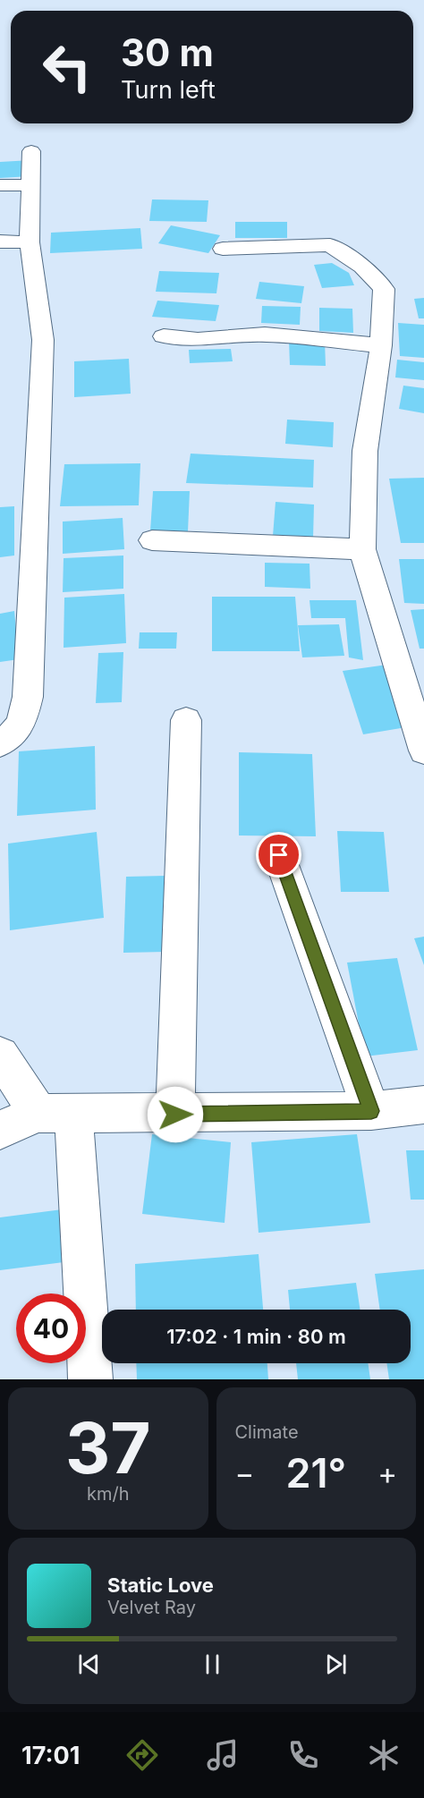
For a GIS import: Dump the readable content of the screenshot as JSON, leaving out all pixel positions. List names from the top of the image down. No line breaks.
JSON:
{"page":{"turn":["30 m","Turn left"],"limit":"40","trip":"17:02 · 1 min · 80 m","tile":[["37","km/h"],"Climate"],"heat":["−","21°","+"],"song":["Static Love","Velvet Ray"],"tabs":"17:01"}}
